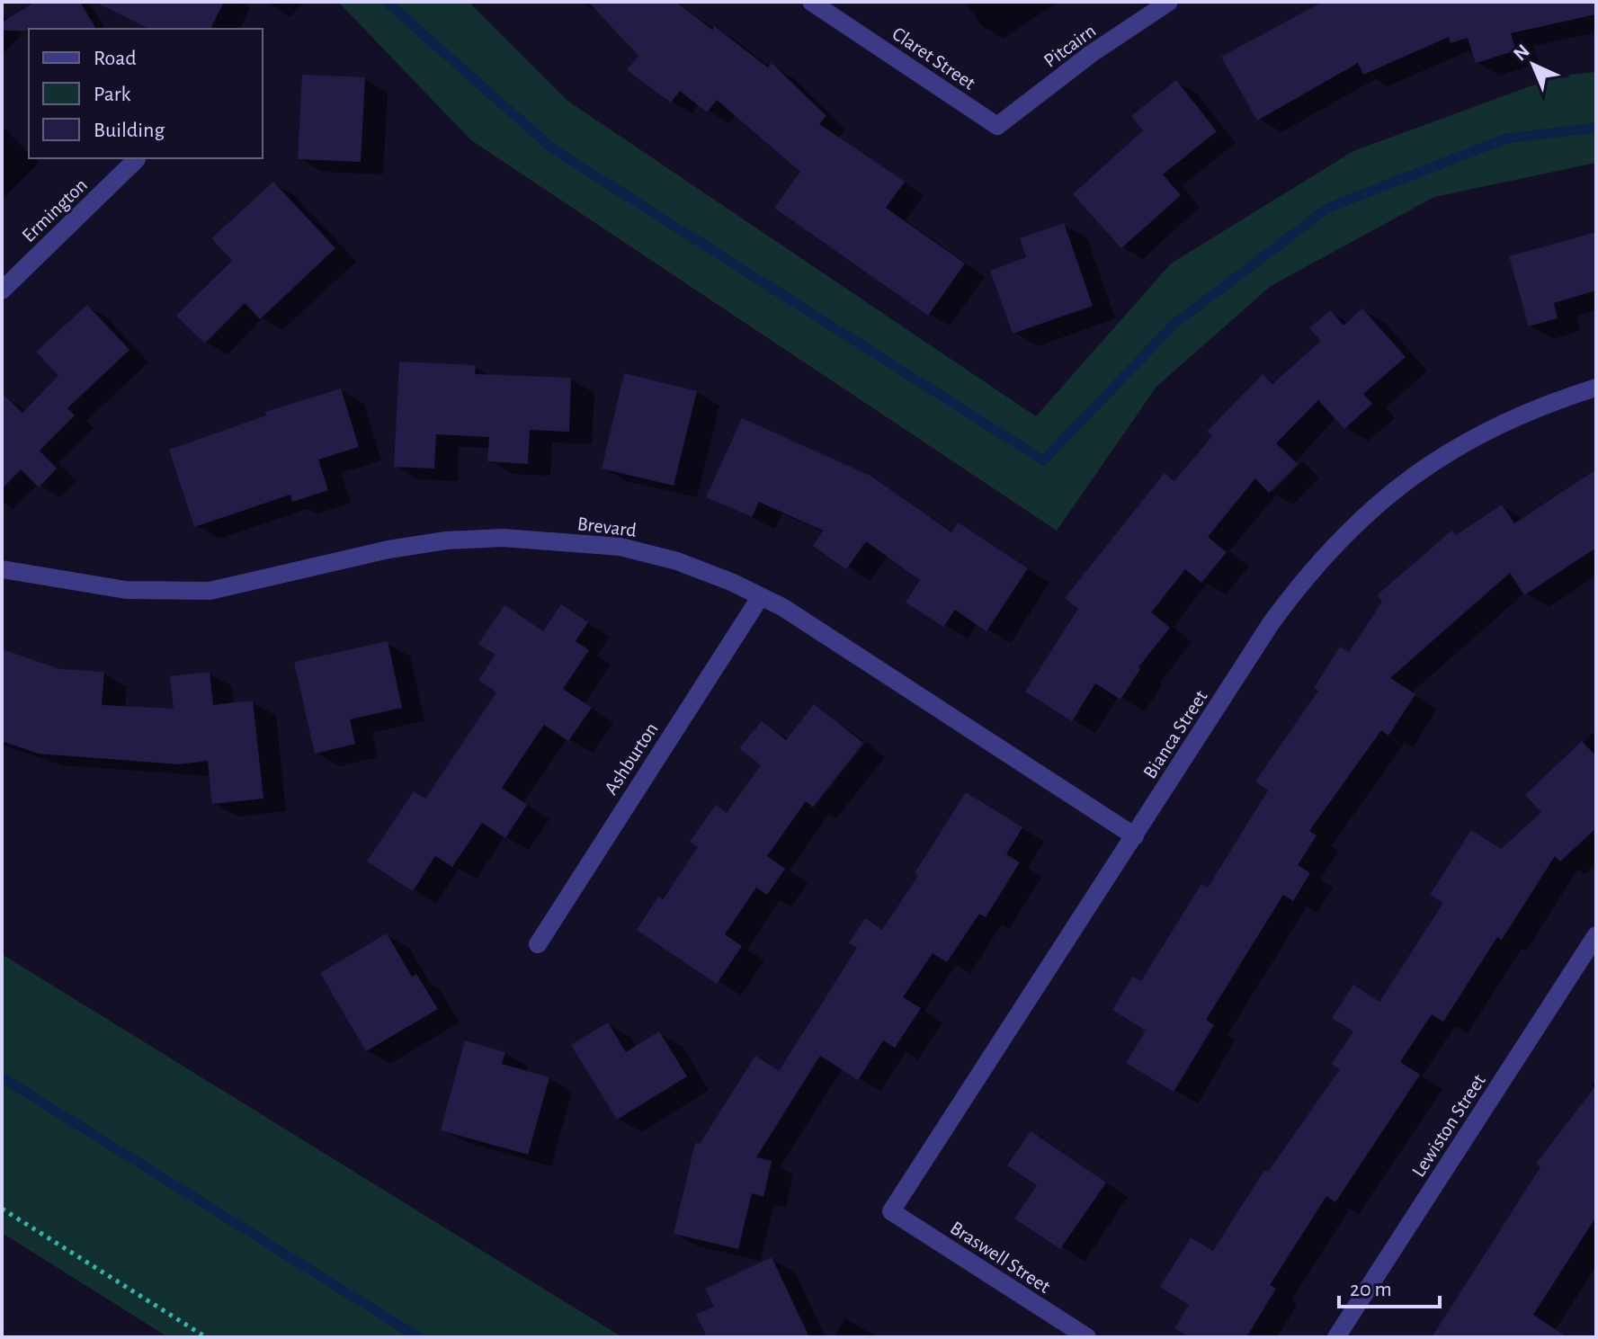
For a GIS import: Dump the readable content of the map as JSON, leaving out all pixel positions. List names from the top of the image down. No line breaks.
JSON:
{"streets":{"street":["Pitcairn","Claret Street","Ermington","Brevard","Bianca Street","Ashburton","Lewiston Street","Braswell Street"]},"crossings":[["Pitcairn","Claret Street"],["Brevard","Bianca Street"],["Brevard","Ashburton"],["Bianca Street","Braswell Street"]],"legend":["Road","Park","Building"],"scale_bar":"20 m","north":"top left"}
